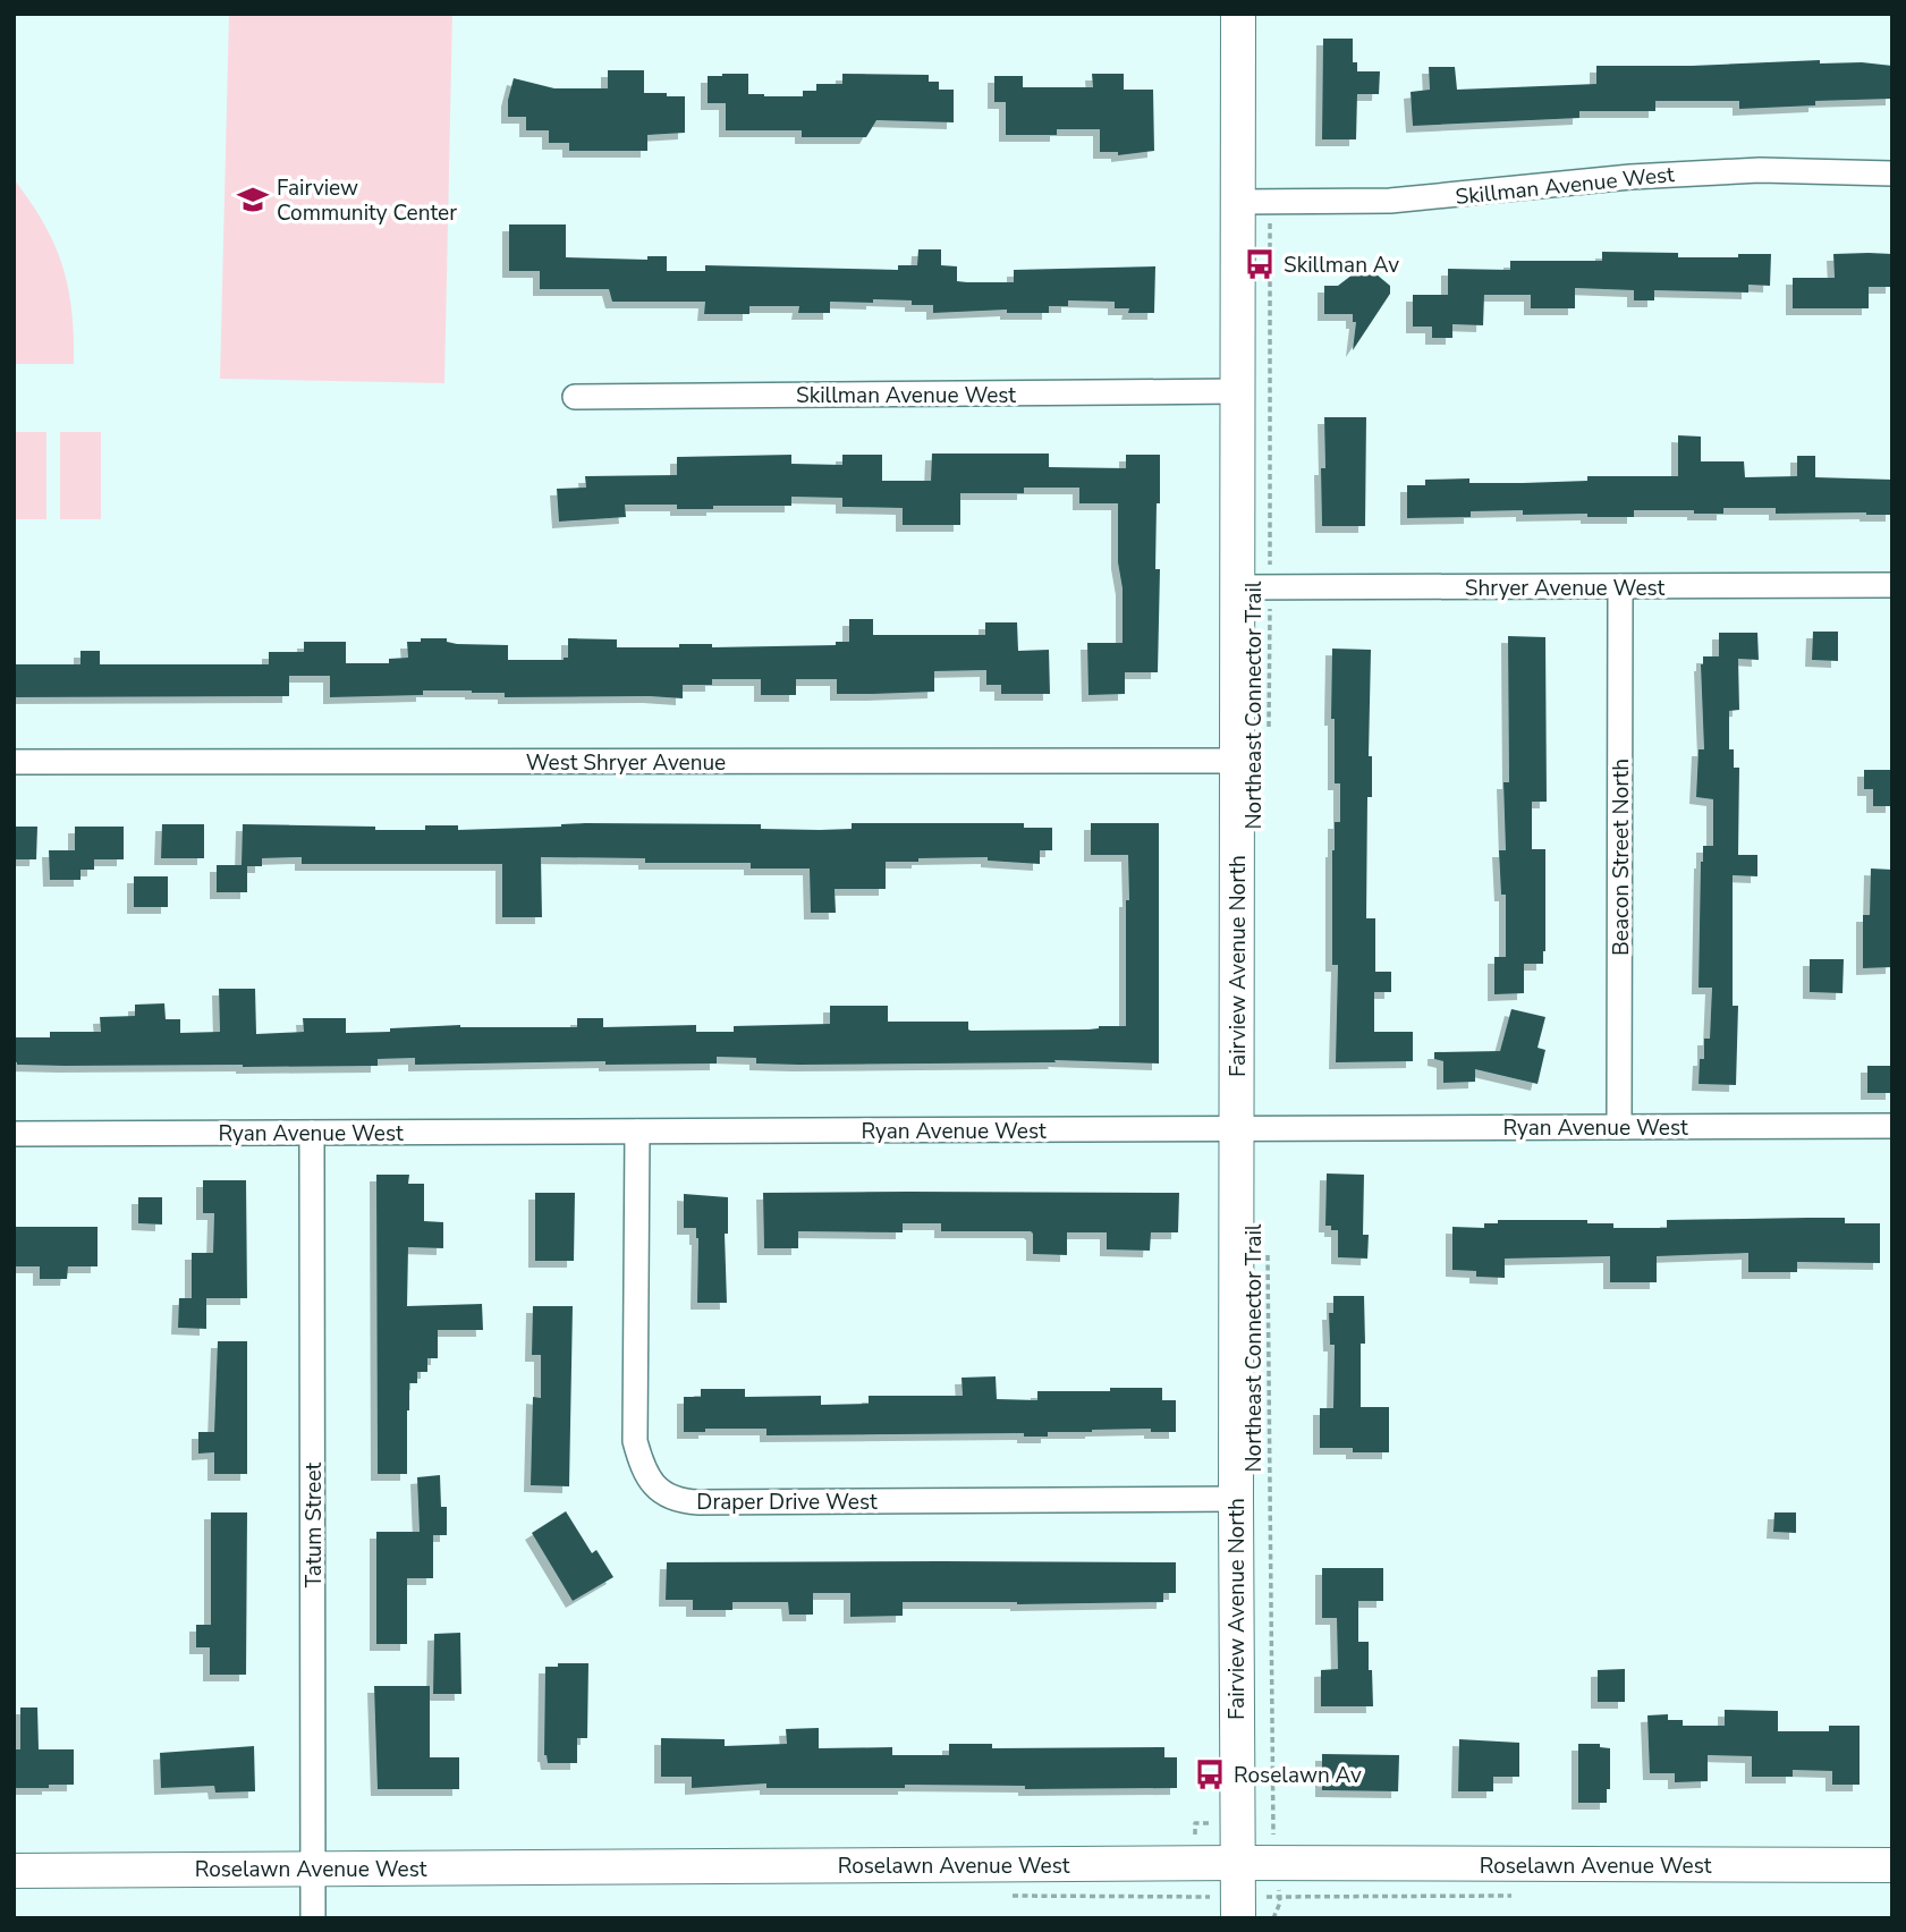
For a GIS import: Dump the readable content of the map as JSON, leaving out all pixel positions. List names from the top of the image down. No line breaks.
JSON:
{"streets":{"street":["Skillman Avenue West","Shryer Avenue West","West Shryer Avenue","Beacon Street North","Fairview Avenue North","Ryan Avenue West","Draper Drive West","Tatum Street","Roselawn Avenue West"],"path":["Northeast Connector Trail"]},"crossings":[["Skillman Avenue West","Northeast Connector Trail"],["Skillman Avenue West","Fairview Avenue North"],["Shryer Avenue West","Northeast Connector Trail"],["Shryer Avenue West","Beacon Street North"],["Shryer Avenue West","Fairview Avenue North"],["Northeast Connector Trail","Fairview Avenue North"],["Northeast Connector Trail","Roselawn Avenue West"],["West Shryer Avenue","Fairview Avenue North"],["Beacon Street North","Ryan Avenue West"],["Fairview Avenue North","Ryan Avenue West"],["Fairview Avenue North","Draper Drive West"],["Fairview Avenue North","Roselawn Avenue West"],["Ryan Avenue West","Draper Drive West"],["Ryan Avenue West","Tatum Street"],["Tatum Street","Roselawn Avenue West"]],"places":{"school or university":["Fairview Community Center"],"bus stop":["Skillman Av","Roselawn Av"]}}
